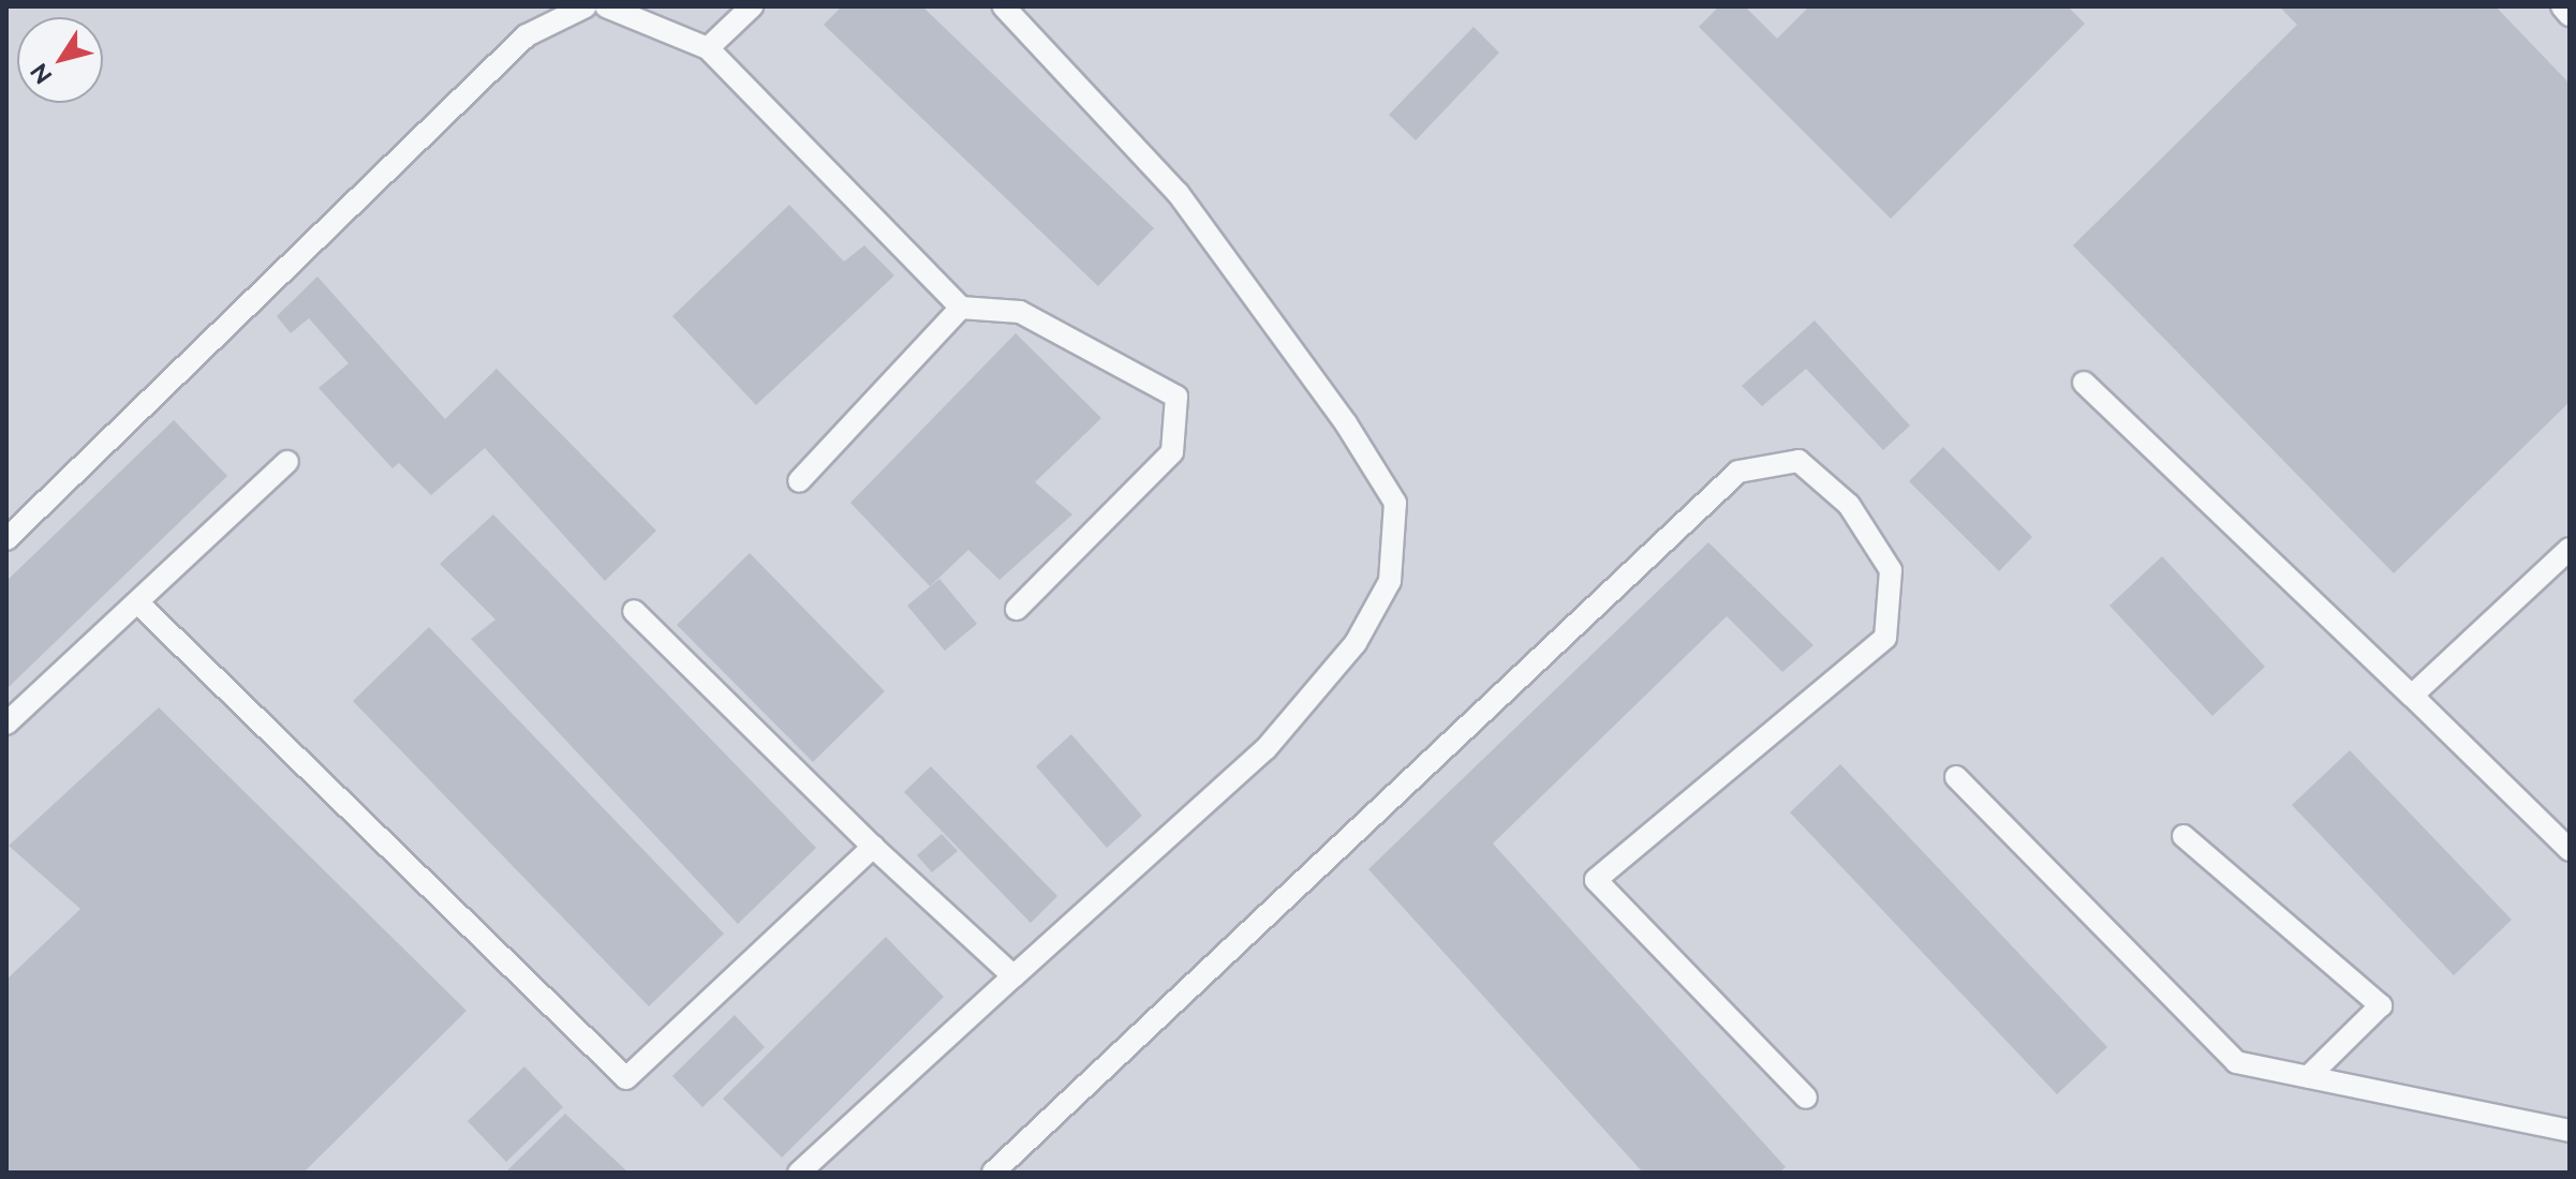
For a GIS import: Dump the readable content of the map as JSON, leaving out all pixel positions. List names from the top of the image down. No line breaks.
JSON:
{"north":"bottom left"}
